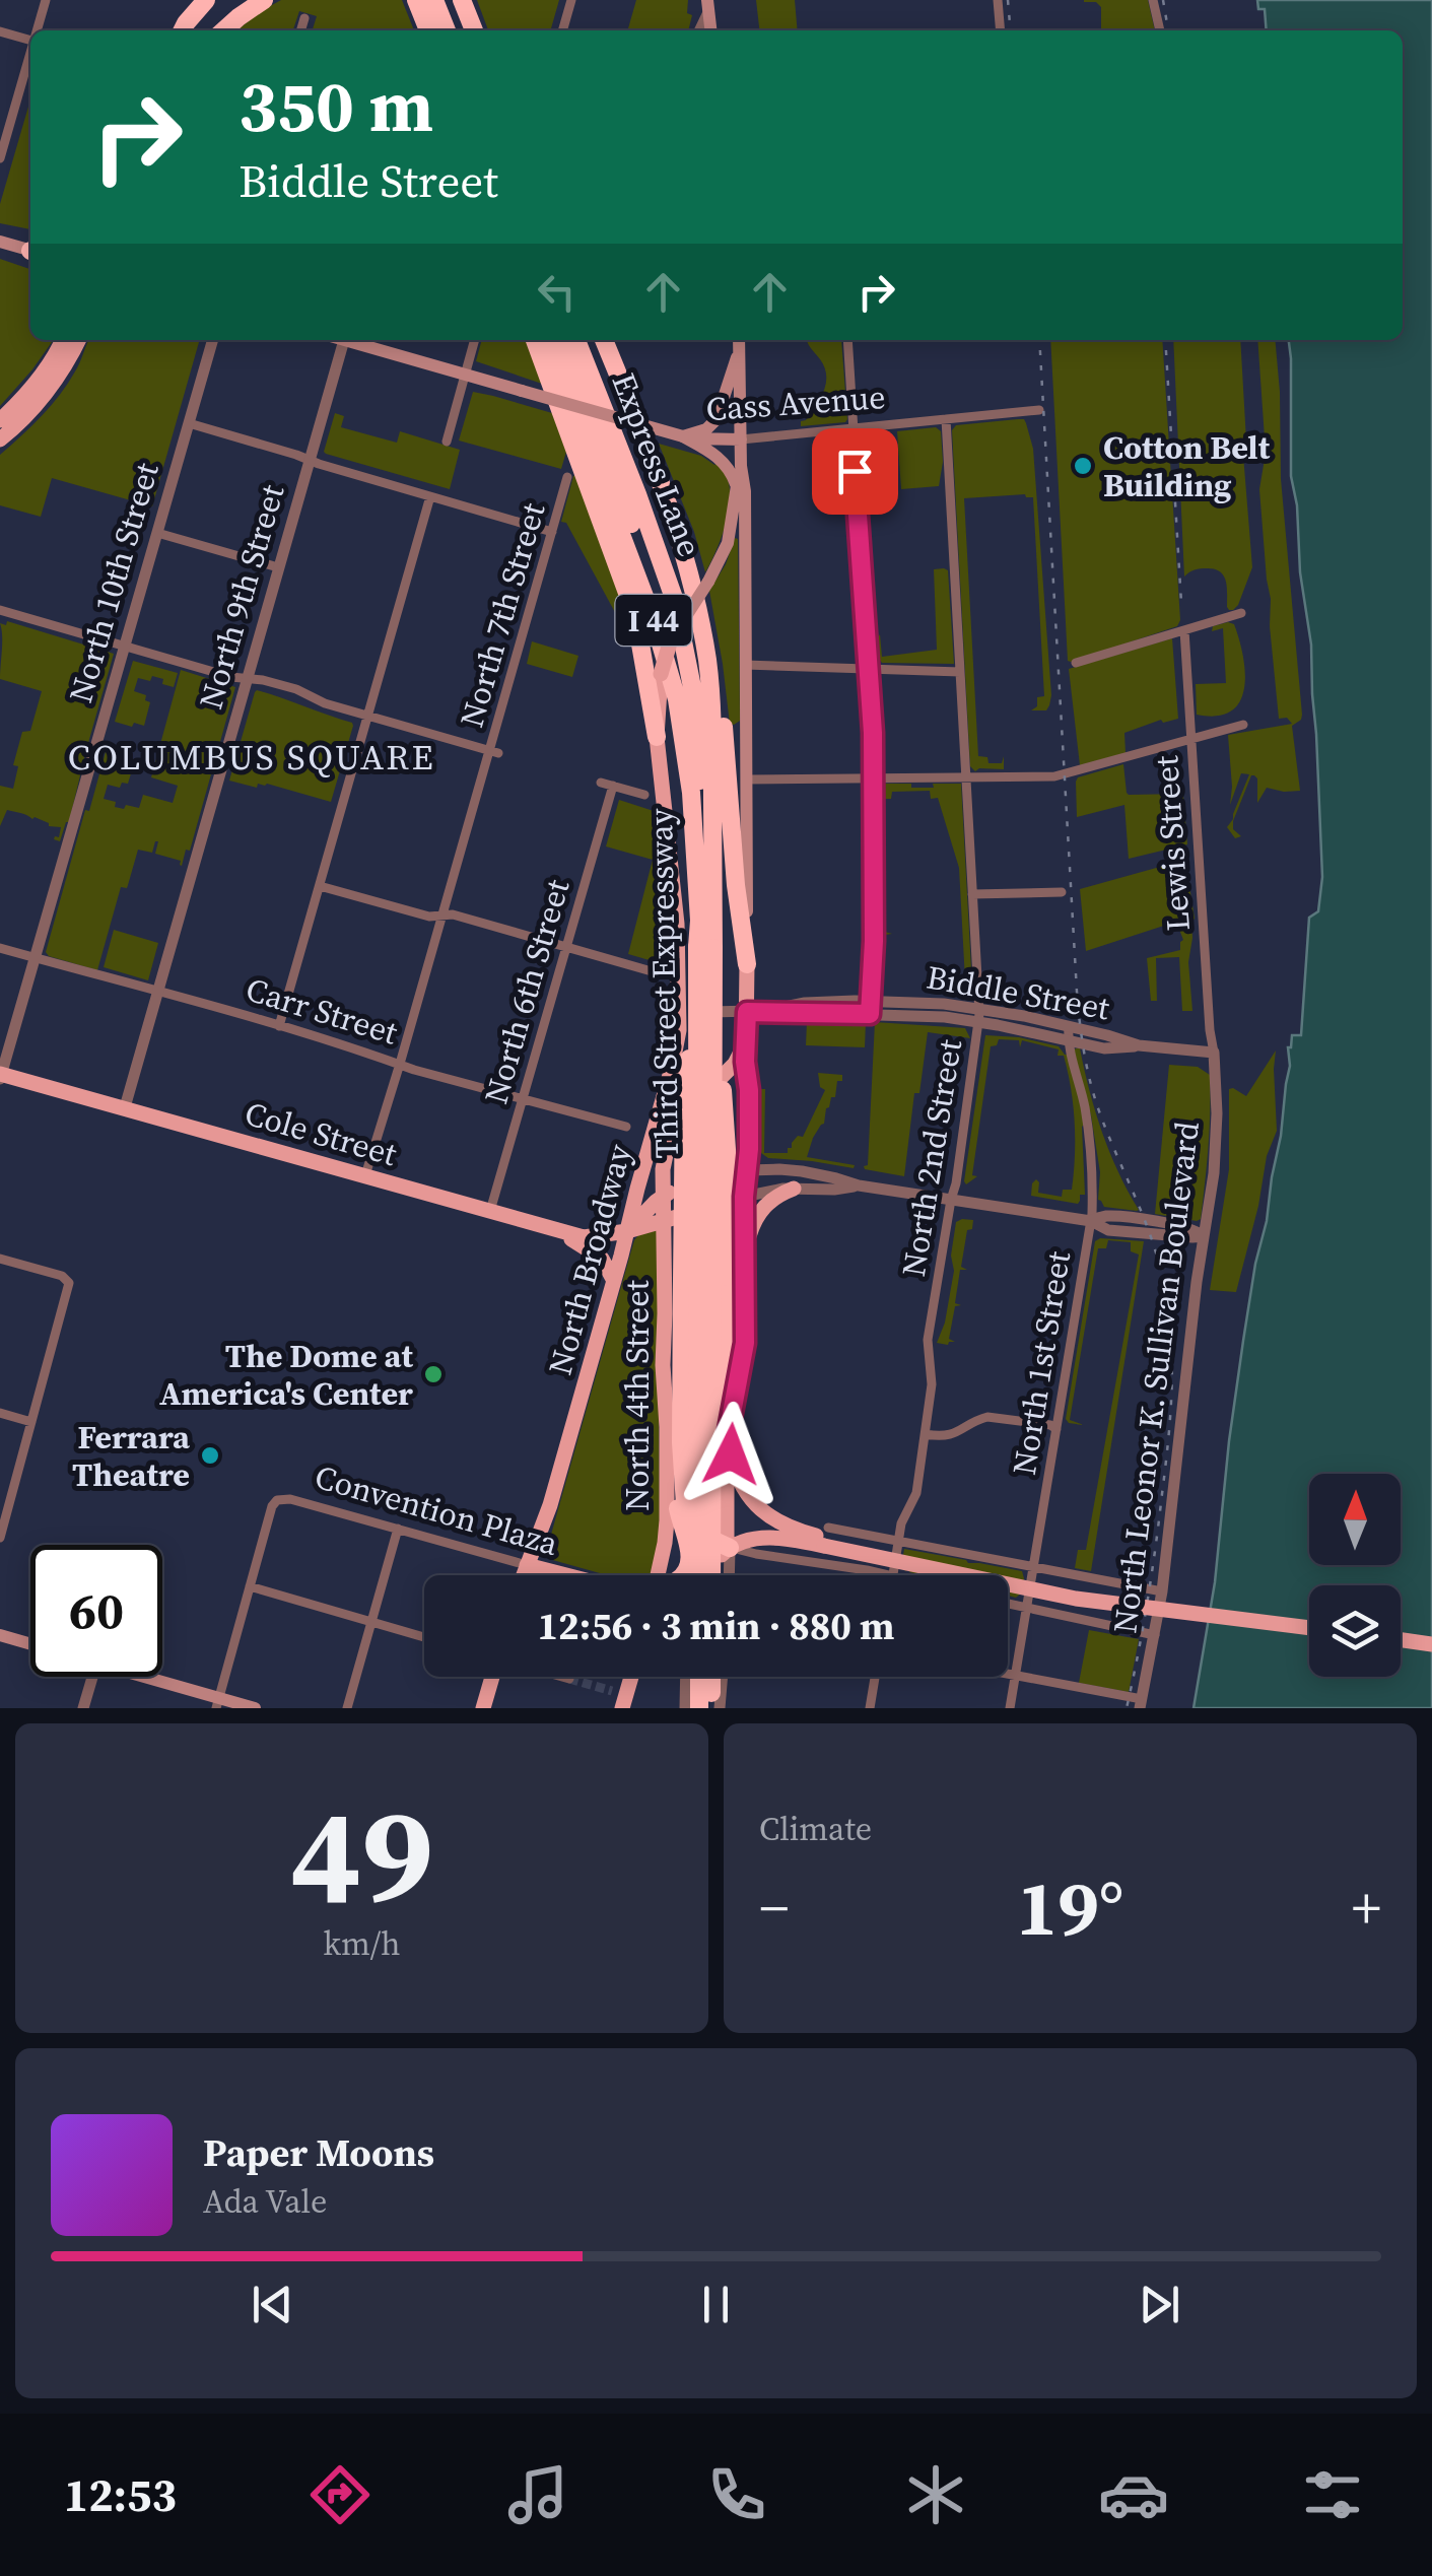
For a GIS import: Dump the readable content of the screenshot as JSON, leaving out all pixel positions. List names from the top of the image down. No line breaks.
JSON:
{"streets":{"highway":["Express Lane","I 44","Third Street Expressway"],"main road":["Cass Avenue","Cole Street","North Broadway","North 4th Street","Convention Plaza"],"street":["North 10th Street","North 9th Street","North 7th Street","Lewis Street","North 6th Street","Biddle Street","Carr Street","North 2nd Street","North 1st Street","North Leonor K. Sullivan Boulevard"]},"crossings":[["Cass Avenue","North 2nd Street"],["Cass Avenue","North Broadway"],["Express Lane","Third Street Expressway"],["North 10th Street","Carr Street"],["North 10th Street","Cole Street"],["North 9th Street","Carr Street"],["North 9th Street","Cole Street"],["North 7th Street","Carr Street"],["North 7th Street","Cole Street"],["Lewis Street","Biddle Street"],["Lewis Street","North Leonor K. Sullivan Boulevard"],["North 6th Street","Carr Street"],["North 6th Street","Cole Street"],["Biddle Street","North 2nd Street"],["Biddle Street","North Broadway"],["Biddle Street","North 1st Street"],["Biddle Street","North Leonor K. Sullivan Boulevard"],["Cole Street","North Broadway"],["Cole Street","North 4th Street"],["North Broadway","North 4th Street"],["North Broadway","Convention Plaza"]],"districts":["COLUMBUS SQUARE"],"places":["Cotton Belt Building","The Dome at America's Center","Ferrara Theatre"],"north":"top","page":{"turn":["350 m","Biddle Street"],"limit":"60","trip":"12:56 · 3 min · 880 m","tile":[["49","km/h"],"Climate"],"heat":["−","19°","+"],"song":["Paper Moons","Ada Vale"],"tabs":"12:53"}}
